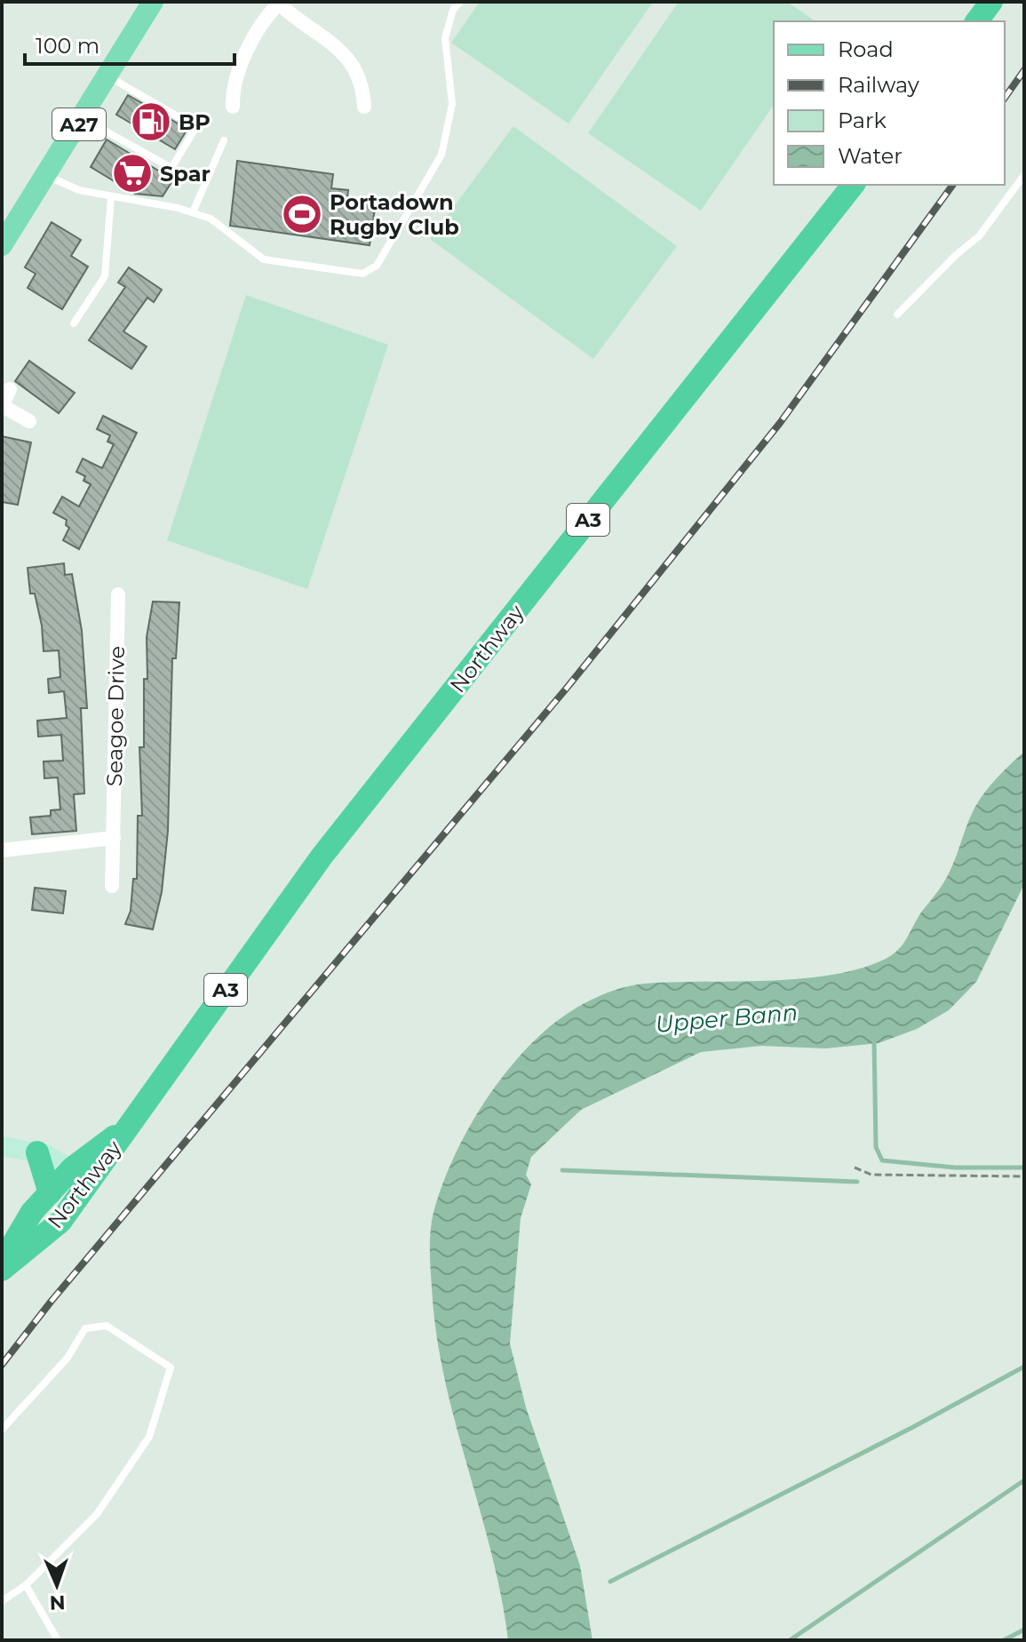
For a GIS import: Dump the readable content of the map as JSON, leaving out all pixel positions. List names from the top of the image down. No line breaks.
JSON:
{"streets":{"highway":["A3","Northway"],"main road":["A27"],"street":["Seagoe Drive"]},"water":["Upper Bann"],"places":{"fuel station":["BP"],"supermarket":["Spar"],"sports":["Portadown Rugby Club"]},"legend":["Road","Railway","Park","Water"],"scale_bar":"100 m","north":"bottom"}
